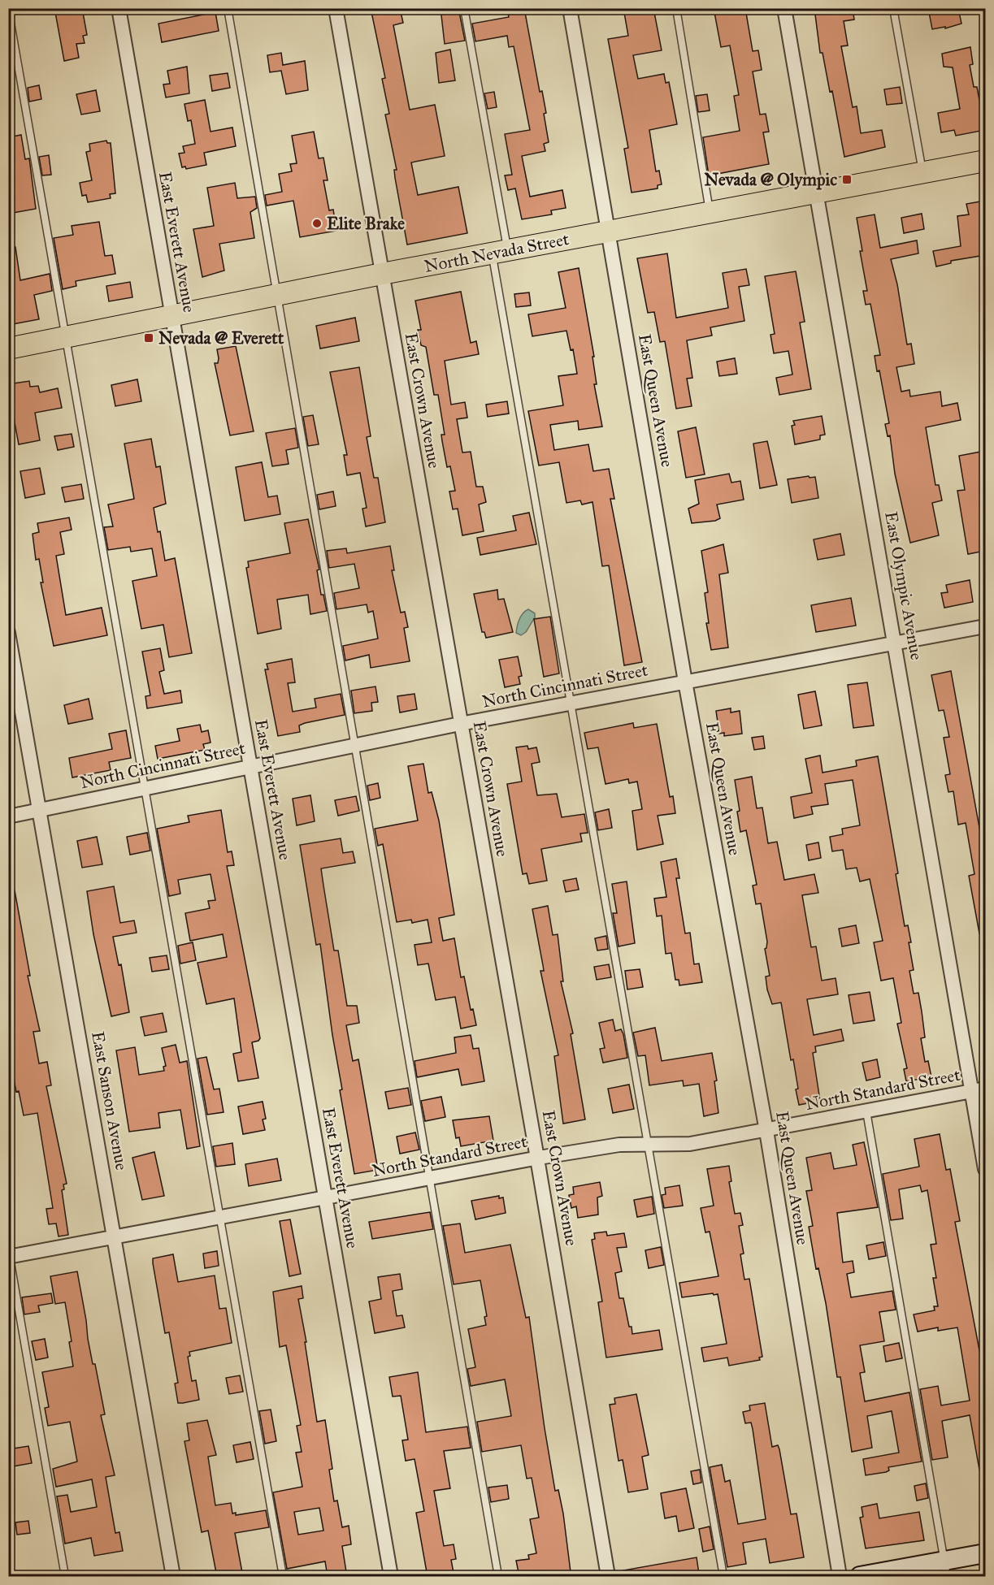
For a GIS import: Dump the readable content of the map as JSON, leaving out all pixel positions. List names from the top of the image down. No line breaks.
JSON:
{"streets":{"main road":["North Nevada Street"],"street":["East Everett Avenue","East Crown Avenue","East Queen Avenue","East Olympic Avenue","North Cincinnati Street","North Standard Street","East Sanson Avenue"]},"crossings":[["East Everett Avenue","North Nevada Street"],["East Everett Avenue","North Cincinnati Street"],["East Everett Avenue","North Standard Street"],["North Nevada Street","East Crown Avenue"],["North Nevada Street","East Queen Avenue"],["North Nevada Street","East Olympic Avenue"],["East Crown Avenue","North Cincinnati Street"],["East Crown Avenue","North Standard Street"],["East Queen Avenue","North Cincinnati Street"],["East Queen Avenue","North Standard Street"],["East Olympic Avenue","North Cincinnati Street"],["East Olympic Avenue","North Standard Street"],["North Cincinnati Street","East Sanson Avenue"],["North Standard Street","East Sanson Avenue"]],"places":{"transit":["Nevada @ Olympic","Nevada @ Everett"],"other":["Elite Brake"]}}
